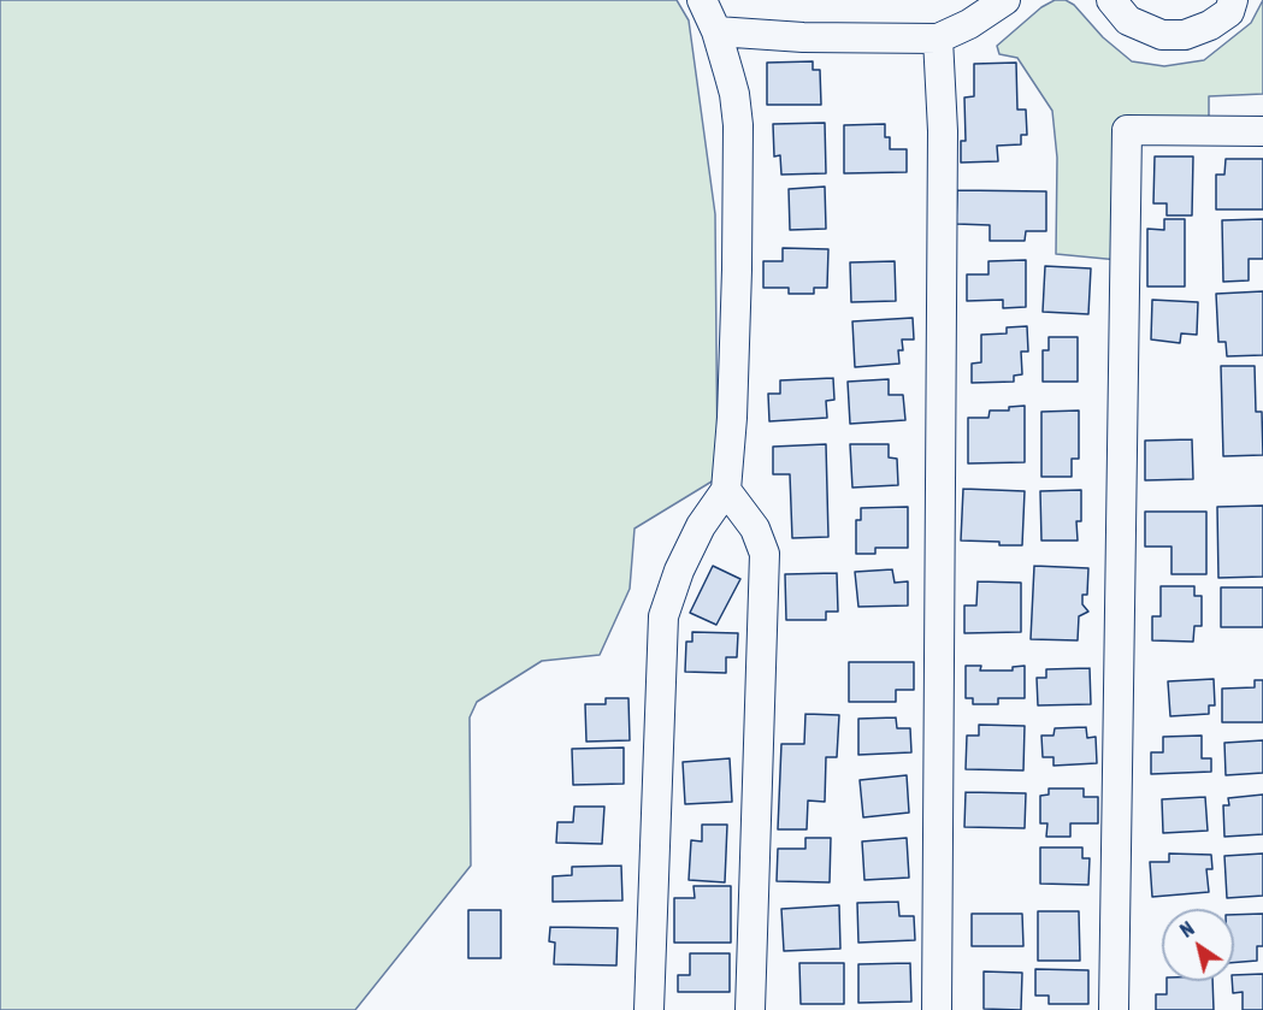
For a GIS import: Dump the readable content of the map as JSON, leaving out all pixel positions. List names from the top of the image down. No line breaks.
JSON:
{"north":"top left"}
